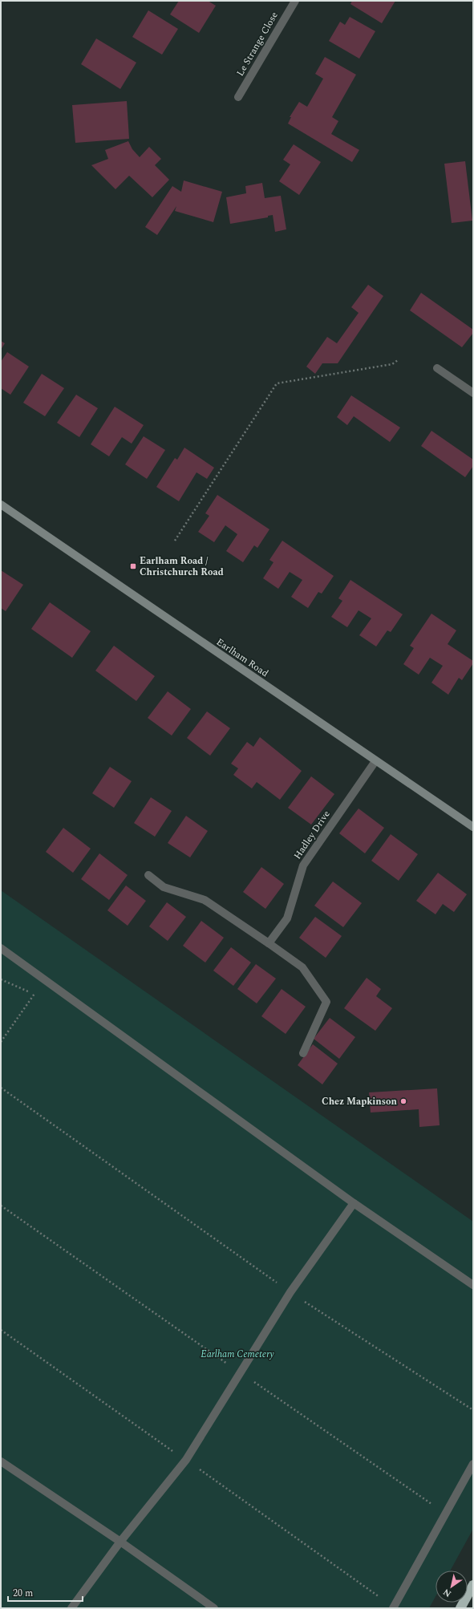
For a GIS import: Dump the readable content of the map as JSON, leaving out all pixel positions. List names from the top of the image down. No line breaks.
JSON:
{"streets":{"main road":["Earlham Road"],"street":["Le Strange Close","Hadley Drive"]},"crossings":[["Earlham Road","Hadley Drive"]],"parks":["Earlham Cemetery"],"places":{"transit":["Earlham Road / Christchurch Road"],"other":["Chez Mapkinson"]},"scale_bar":"20 m","north":"bottom left"}
